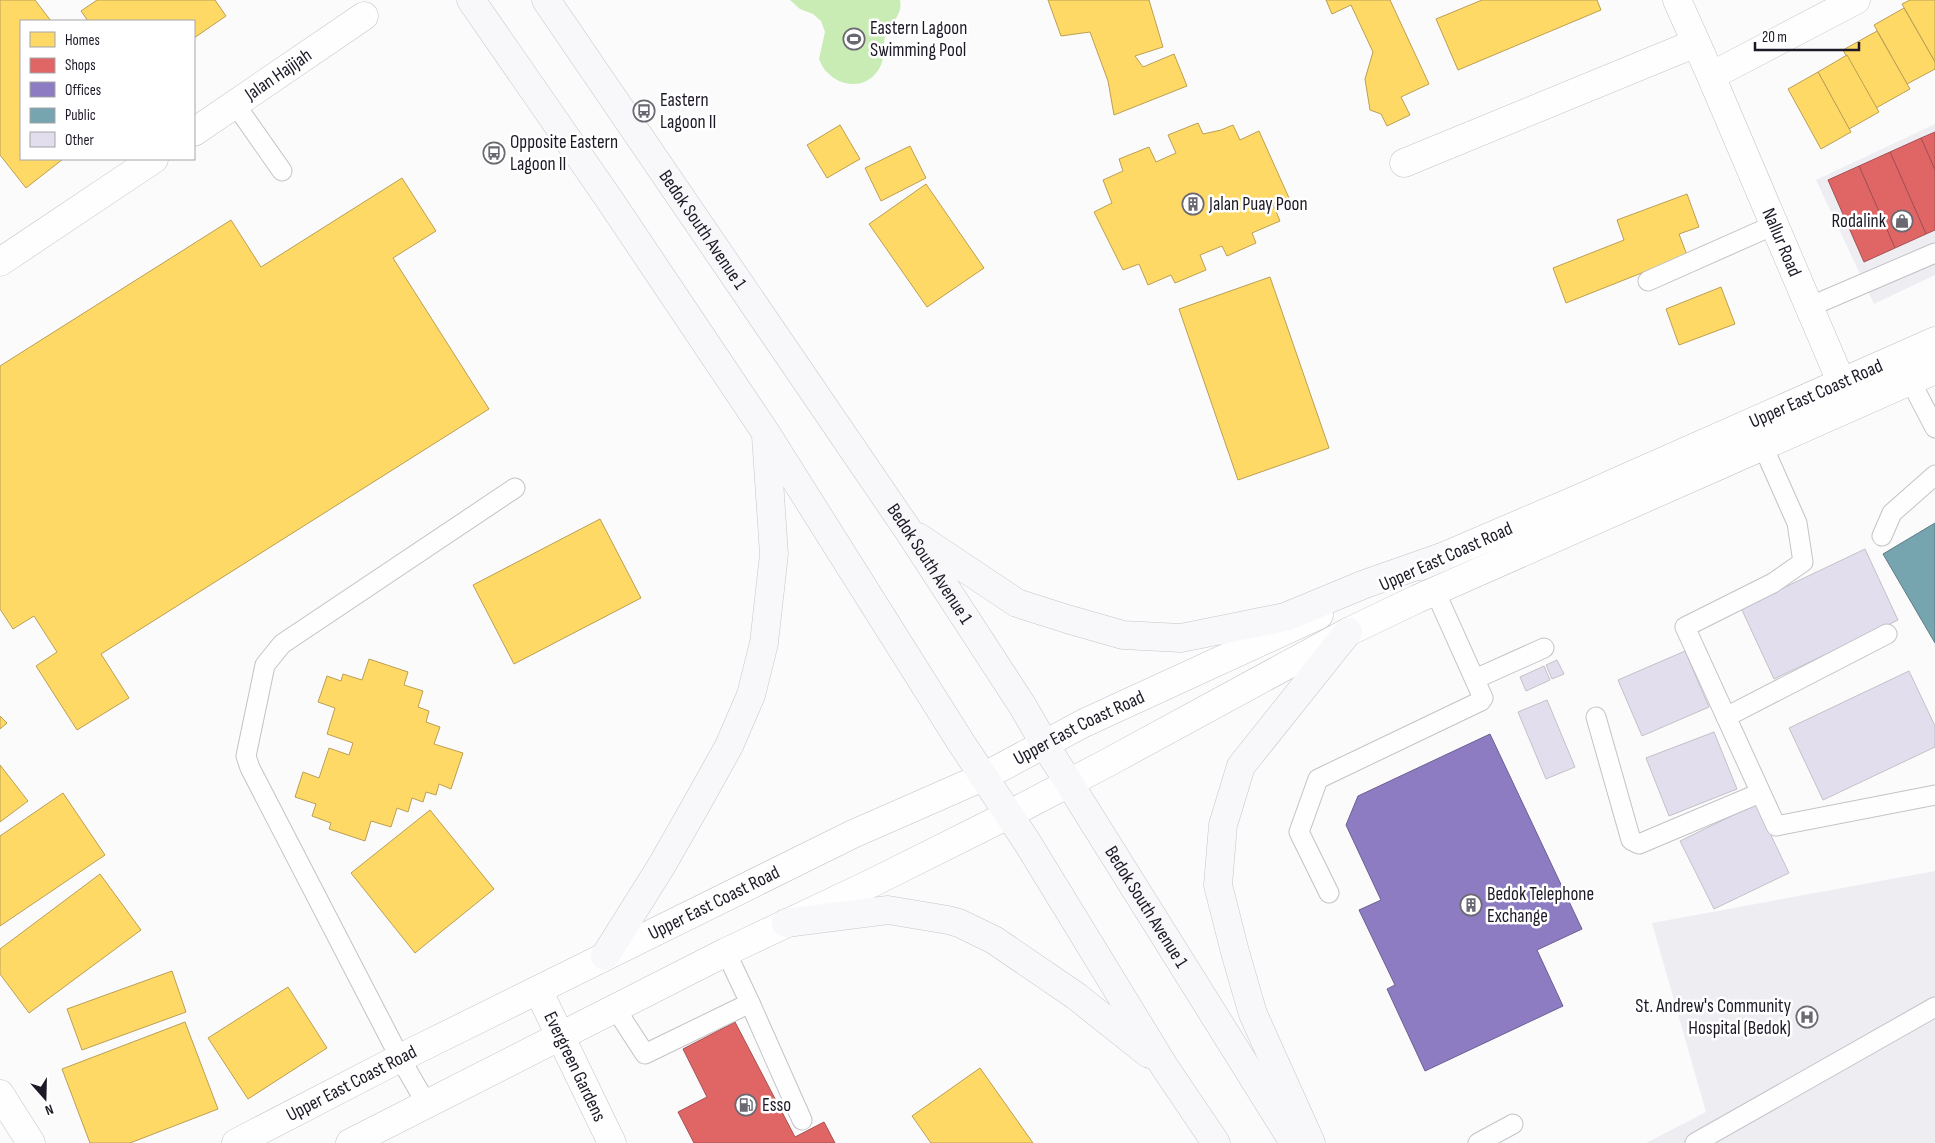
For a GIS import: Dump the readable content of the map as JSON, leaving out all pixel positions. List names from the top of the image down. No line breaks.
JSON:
{"streets":{"main road":["Jalan Hajijah","Bedok South Avenue 1","Nallur Road","Upper East Coast Road","Evergreen Gardens"]},"crossings":[["Bedok South Avenue 1","Upper East Coast Road"],["Nallur Road","Upper East Coast Road"],["Upper East Coast Road","Evergreen Gardens"]],"places":{"sports":["Eastern Lagoon Swimming Pool"],"bus stop":["Eastern Lagoon II","Opposite Eastern Lagoon II"],"building":["Jalan Puay Poon","Bedok Telephone Exchange"],"shop":["Rodalink"],"hospital":["St. Andrew's Community Hospital (Bedok)"],"fuel station":["Esso"]},"legend":["Homes","Shops","Offices","Public","Other"],"scale_bar":"20 m","north":"bottom"}
